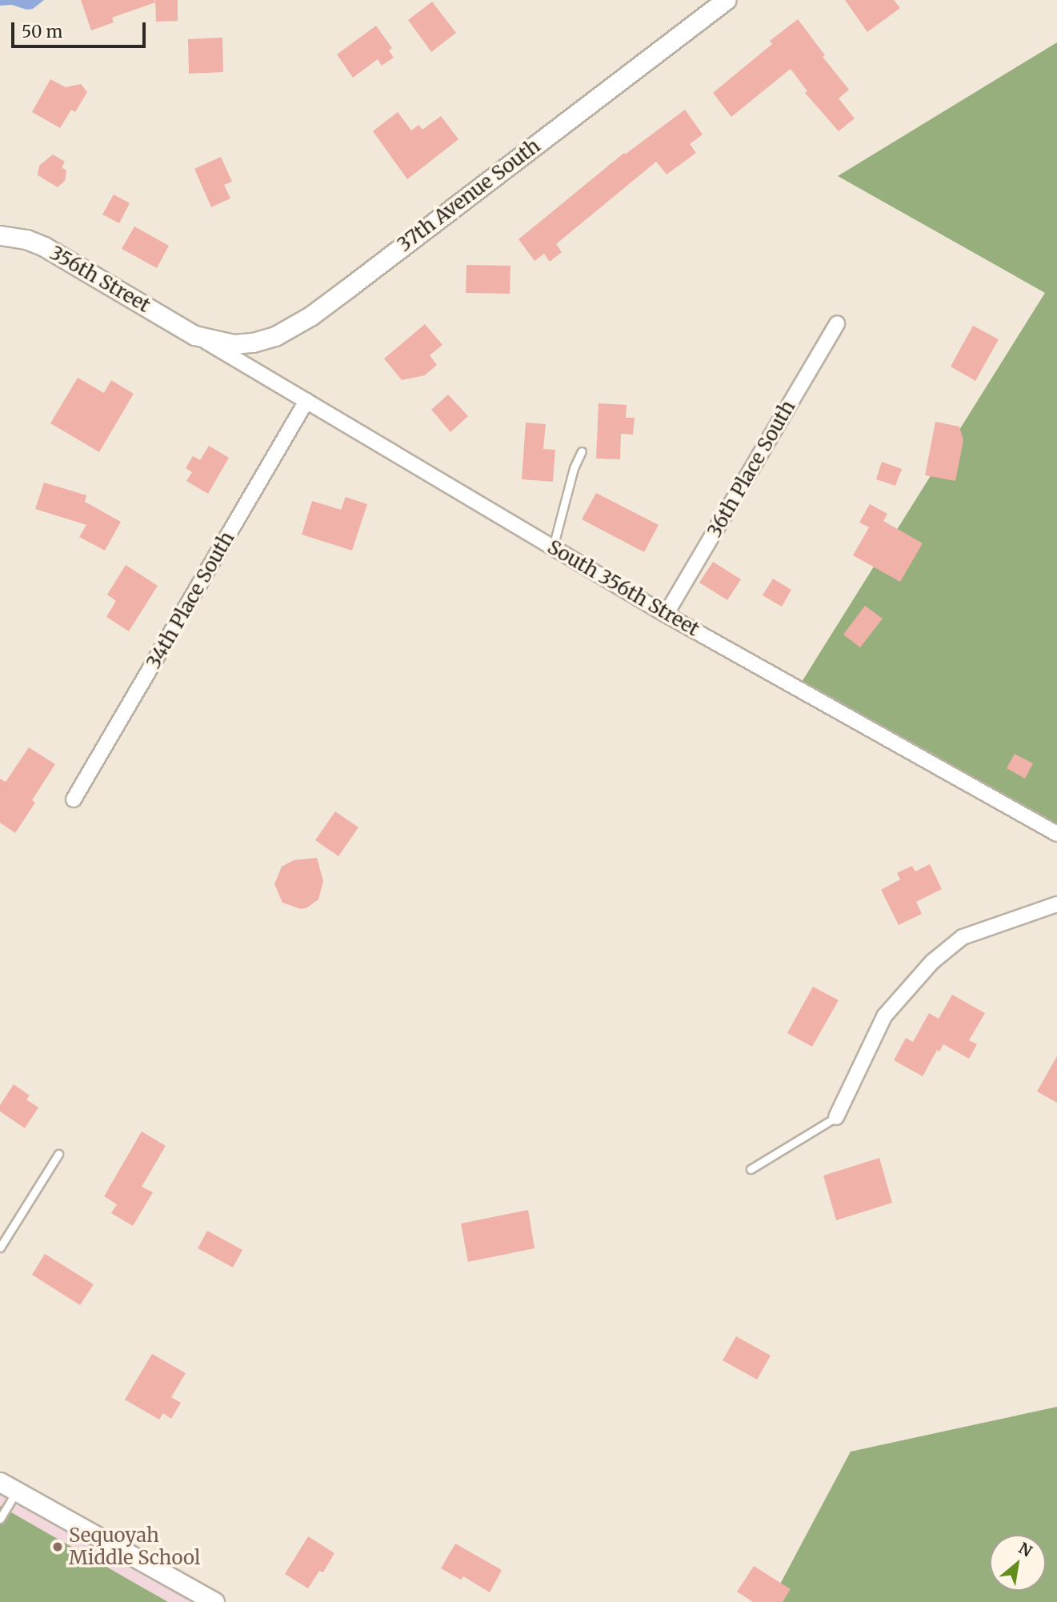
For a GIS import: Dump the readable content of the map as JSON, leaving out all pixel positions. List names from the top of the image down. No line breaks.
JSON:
{"streets":{"street":["37th Avenue South","356th Street","36th Place South","South 356th Street","34th Place South"]},"crossings":[["37th Avenue South","356th Street"],["37th Avenue South","South 356th Street"],["356th Street","South 356th Street"],["36th Place South","South 356th Street"],["South 356th Street","34th Place South"]],"places":["Sequoyah Middle School"],"scale_bar":"50 m","north":"top right"}
